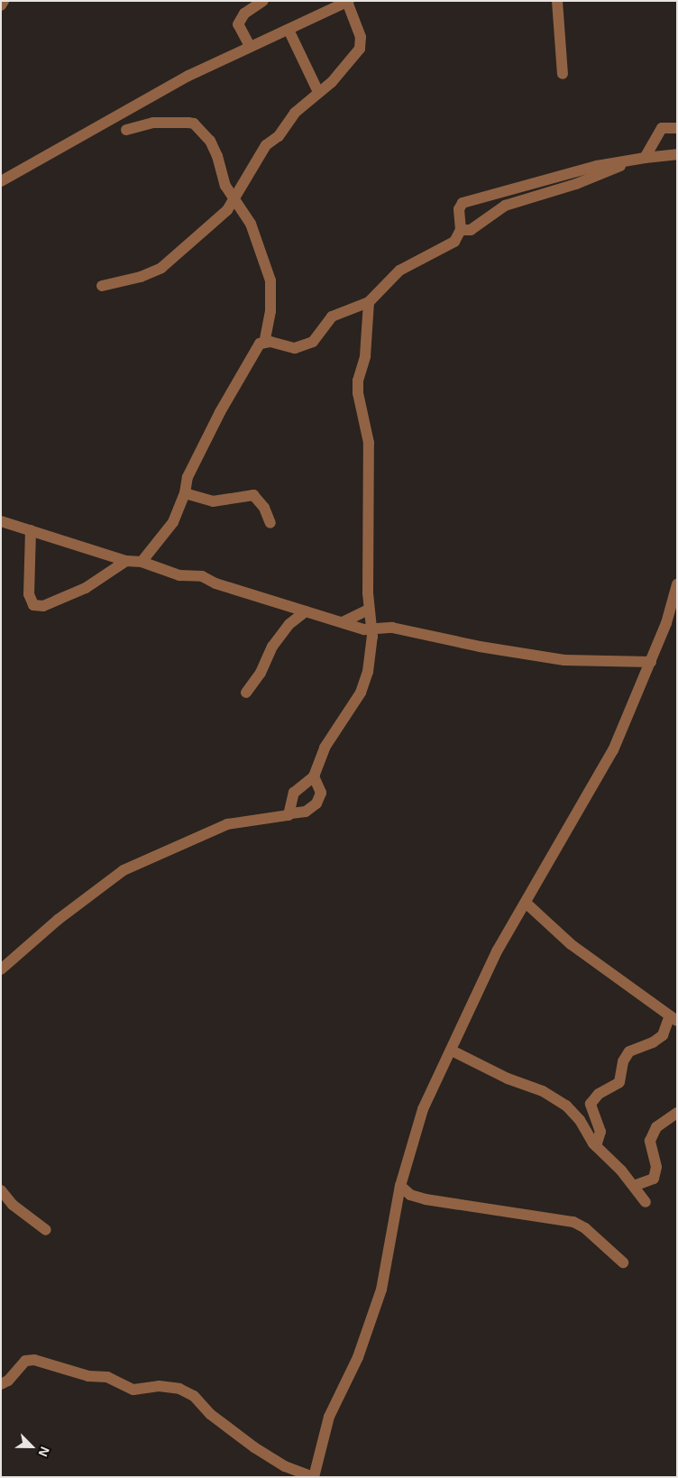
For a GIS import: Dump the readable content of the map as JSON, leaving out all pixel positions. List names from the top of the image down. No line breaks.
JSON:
{"north":"bottom right"}
